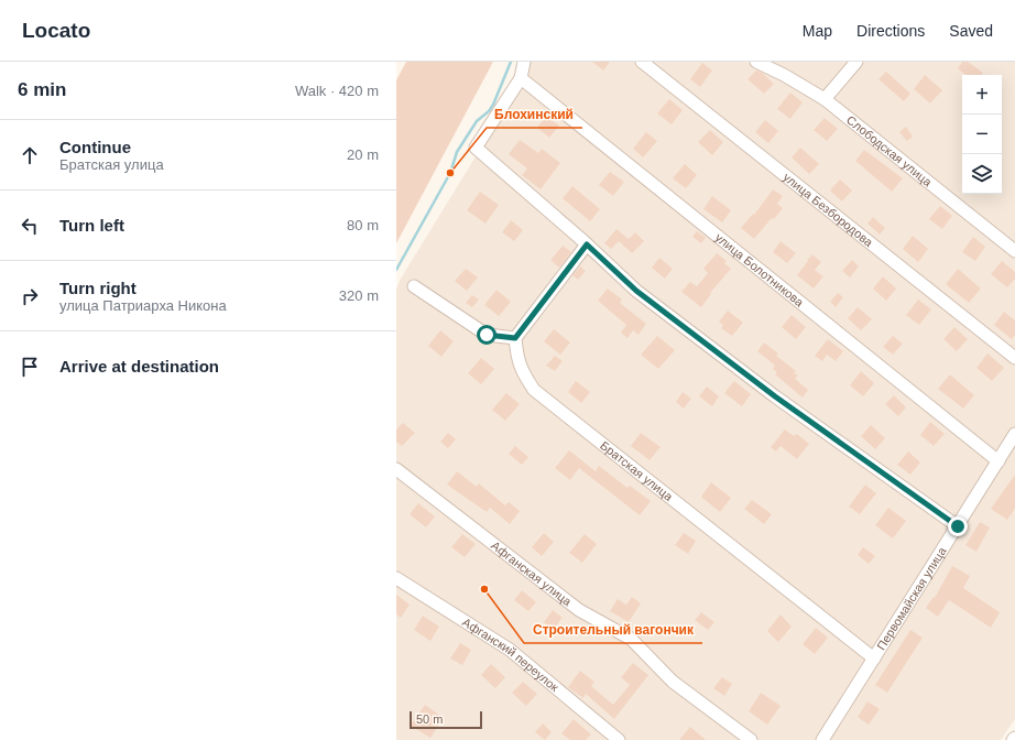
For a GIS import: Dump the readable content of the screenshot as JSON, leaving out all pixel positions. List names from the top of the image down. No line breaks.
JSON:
{"streets":{"street":["Слободская улица","улица Безбородова","улица Болотникова","Братская улица","Афганская улица","Первомайская улица","Афганский переулок"]},"crossings":[["улица Болотникова","Первомайская улица"],["Братская улица","Первомайская улица"]],"places":["Блохинский","Строительный вагончик"],"scale_bar":"50 m","page":{"header":"Locato","nav":["Map","Directions","Saved"],"heading":["6 min","Walk · 420 m"],"map_buttons":["+","−"],"list":[["Continue","Братская улица","20 m"],["Turn left","80 m"],["Turn right","улица Патриарха Никона","320 m"],"Arrive at destination"],"scale":"50 m"}}
